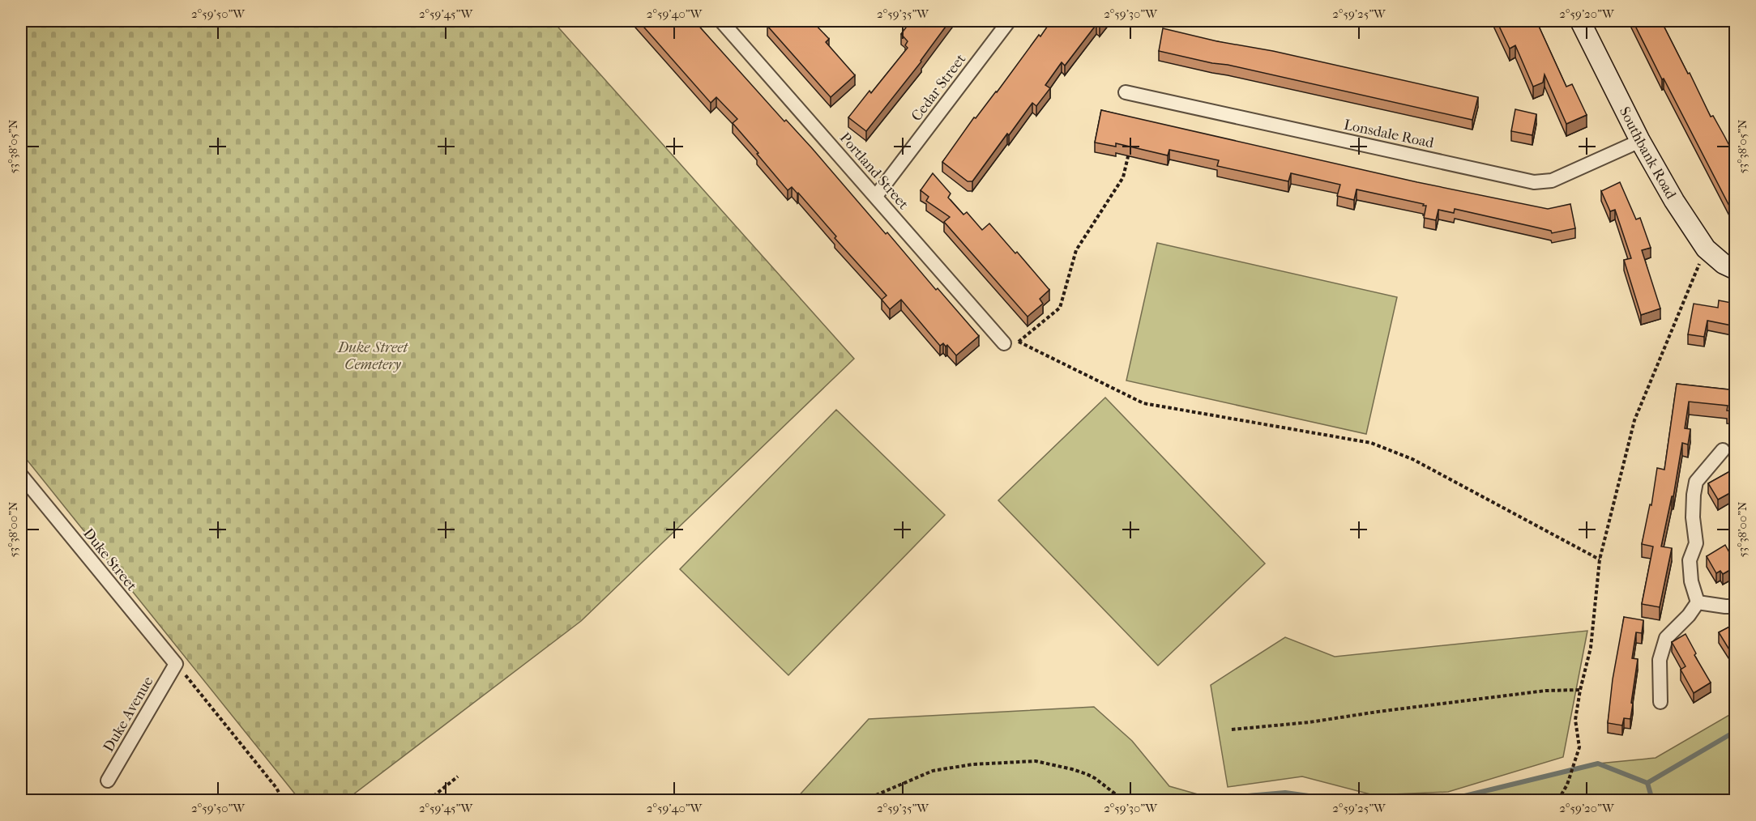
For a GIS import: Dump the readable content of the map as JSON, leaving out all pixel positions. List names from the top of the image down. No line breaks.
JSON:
{"streets":{"street":["Cedar Street","Lonsdale Road","Southbank Road","Portland Street","Duke Street","Duke Avenue"]},"crossings":[["Cedar Street","Portland Street"],["Lonsdale Road","Southbank Road"],["Duke Street","Duke Avenue"]],"parks":["Duke Street Cemetery"],"coordinates":["2°59'50\"W","2°59'45\"W","2°59'40\"W","2°59'35\"W","2°59'30\"W","2°59'25\"W","2°59'20\"W","53°38'05\"N","53°38'00\"N"]}
